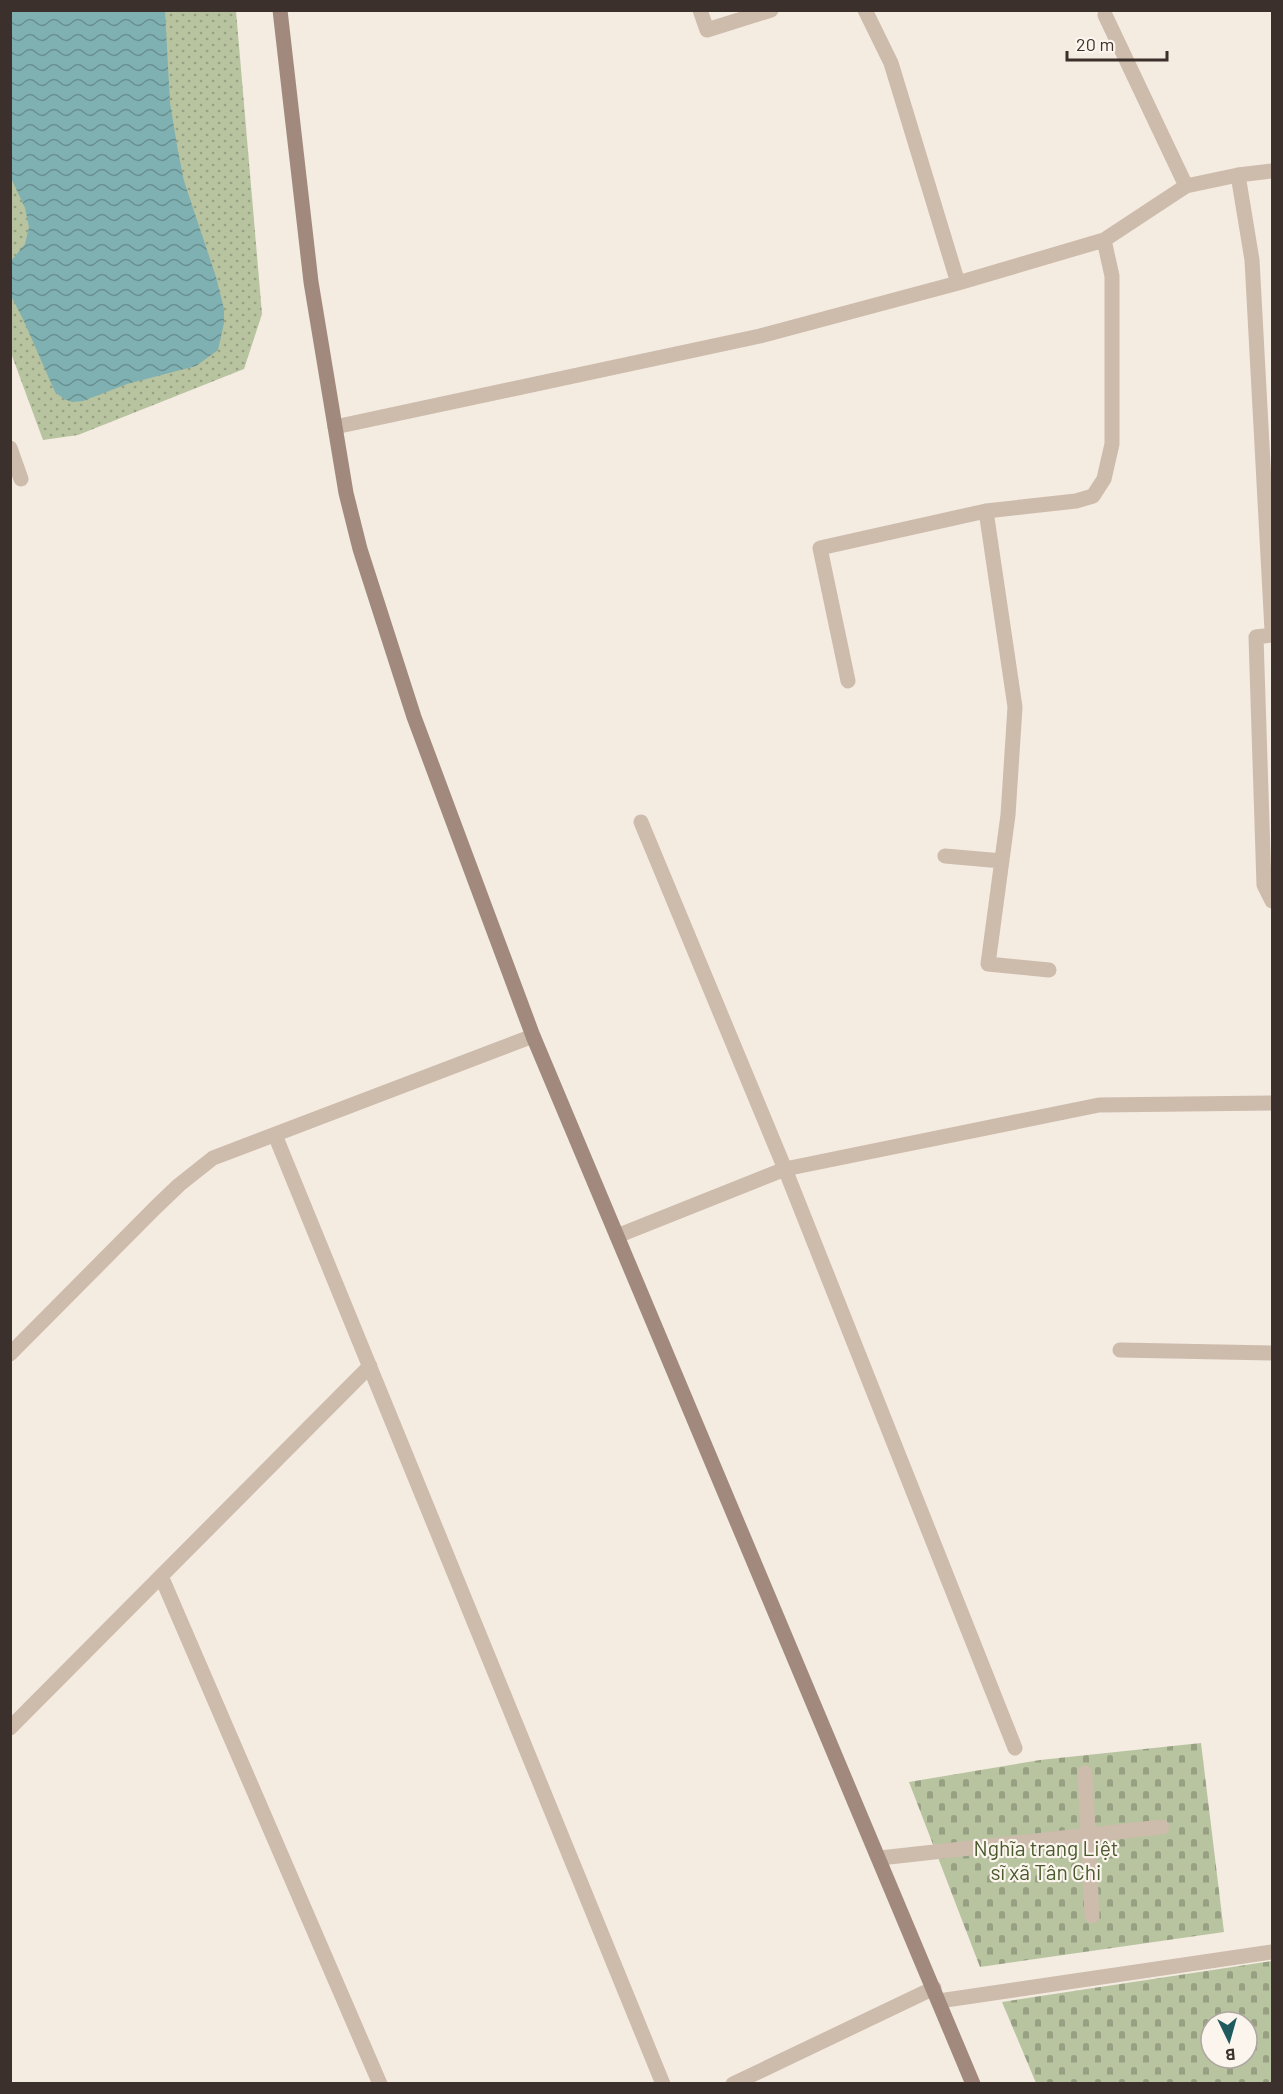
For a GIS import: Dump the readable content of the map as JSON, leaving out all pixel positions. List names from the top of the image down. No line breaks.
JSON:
{"parks":["Nghĩa trang Liệt sĩ xã Tân Chi"],"scale_bar":"20 m","north":"bottom"}
